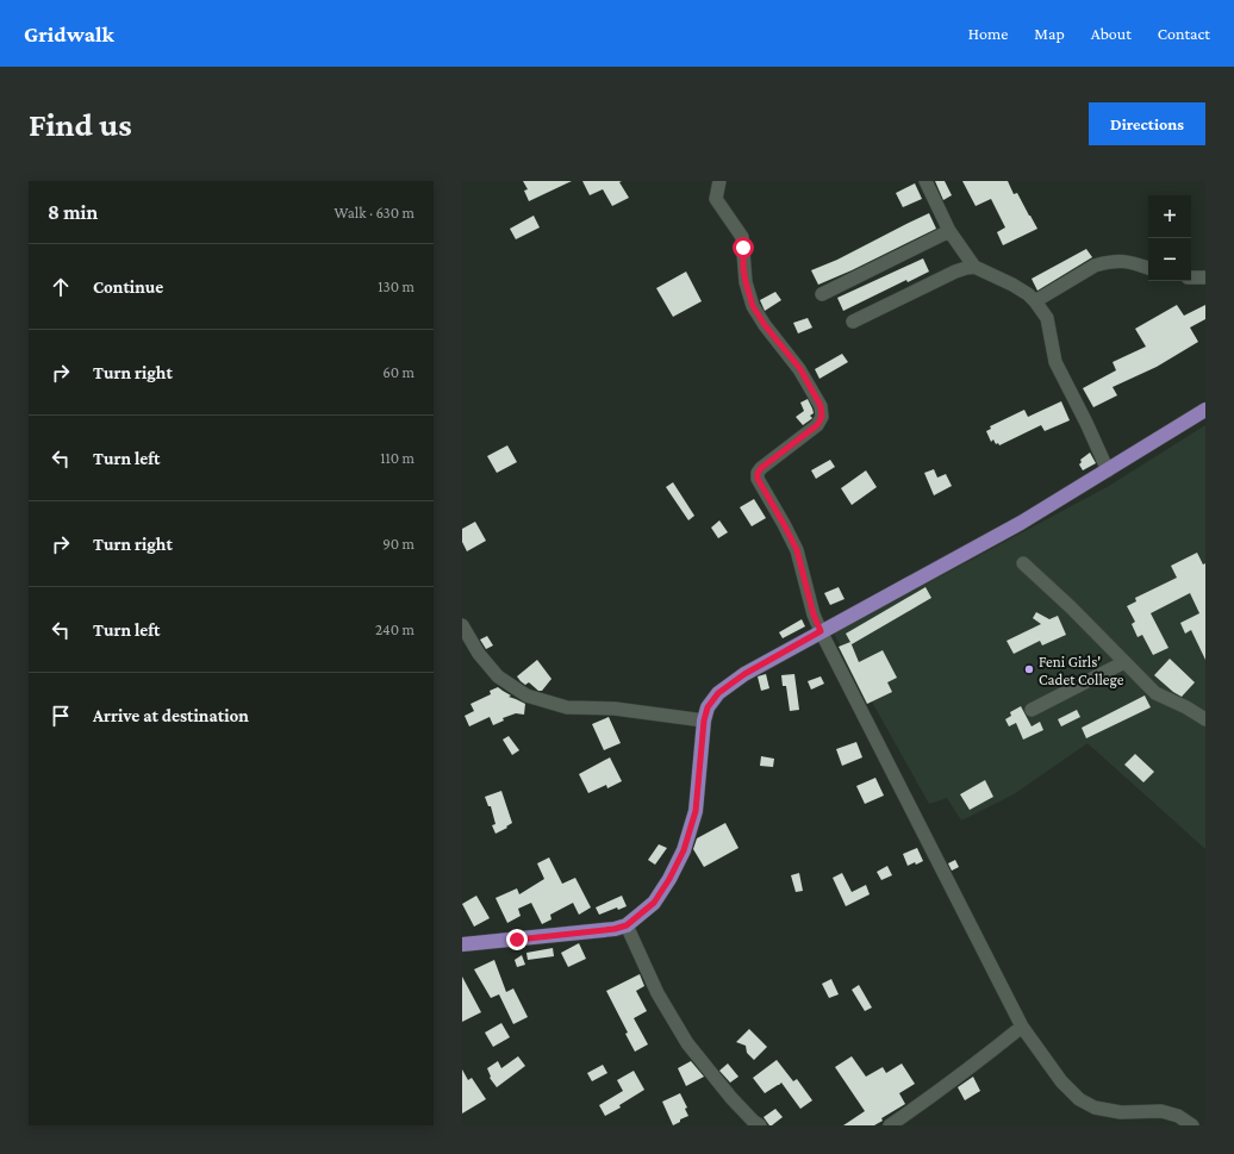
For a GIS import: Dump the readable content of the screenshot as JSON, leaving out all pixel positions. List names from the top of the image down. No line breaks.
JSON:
{"places":["Feni Girls' Cadet College"],"page":{"header":"Gridwalk","nav":["Home","Map","About","Contact"],"buttons":"Directions","title":"Find us","heading":["8 min","Walk · 630 m"],"map_buttons":["+","−"],"list":[["Continue","130 m"],["Turn right","60 m"],["Turn left","110 m"],["Turn right","90 m"],["Turn left","240 m"],"Arrive at destination"]}}
